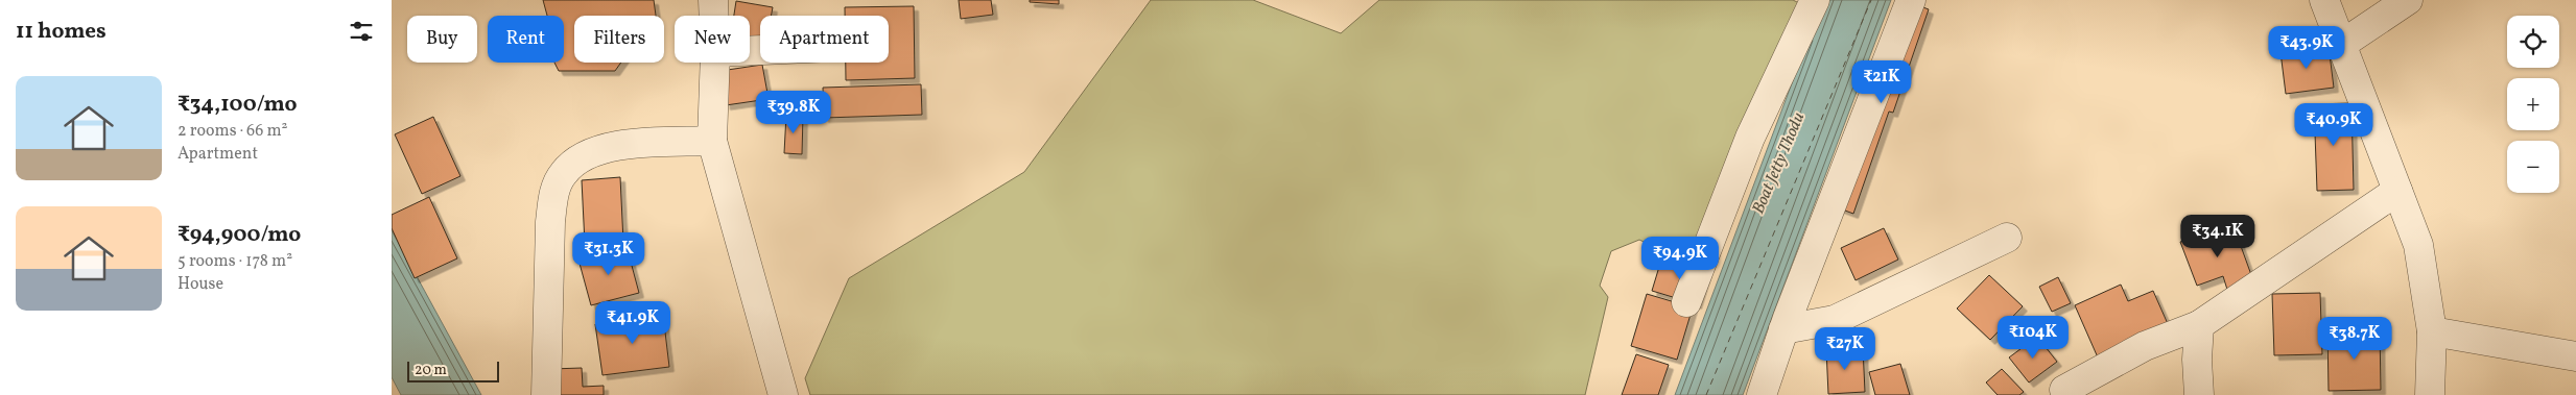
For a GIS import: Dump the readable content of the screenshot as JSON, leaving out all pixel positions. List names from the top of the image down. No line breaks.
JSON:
{"water":["Boat Jetty Thodu"],"scale_bar":"20 m","page":{"heading":"11 homes","map_buttons":["+","−"],"chip":["Buy","Rent","Filters","New","Apartment"],"price":["₹43.9K","₹21K","₹39.8K","₹40.9K","₹34.1K","₹31.3K","₹94.9K","₹41.9K","₹104K","₹38.7K","₹27K"],"list":[{"name":"₹34,100/mo","note":"2 rooms · 66 m² · Apartment"},{"name":"₹94,900/mo","note":"5 rooms · 178 m² · House"}],"scale":"20 m"}}
